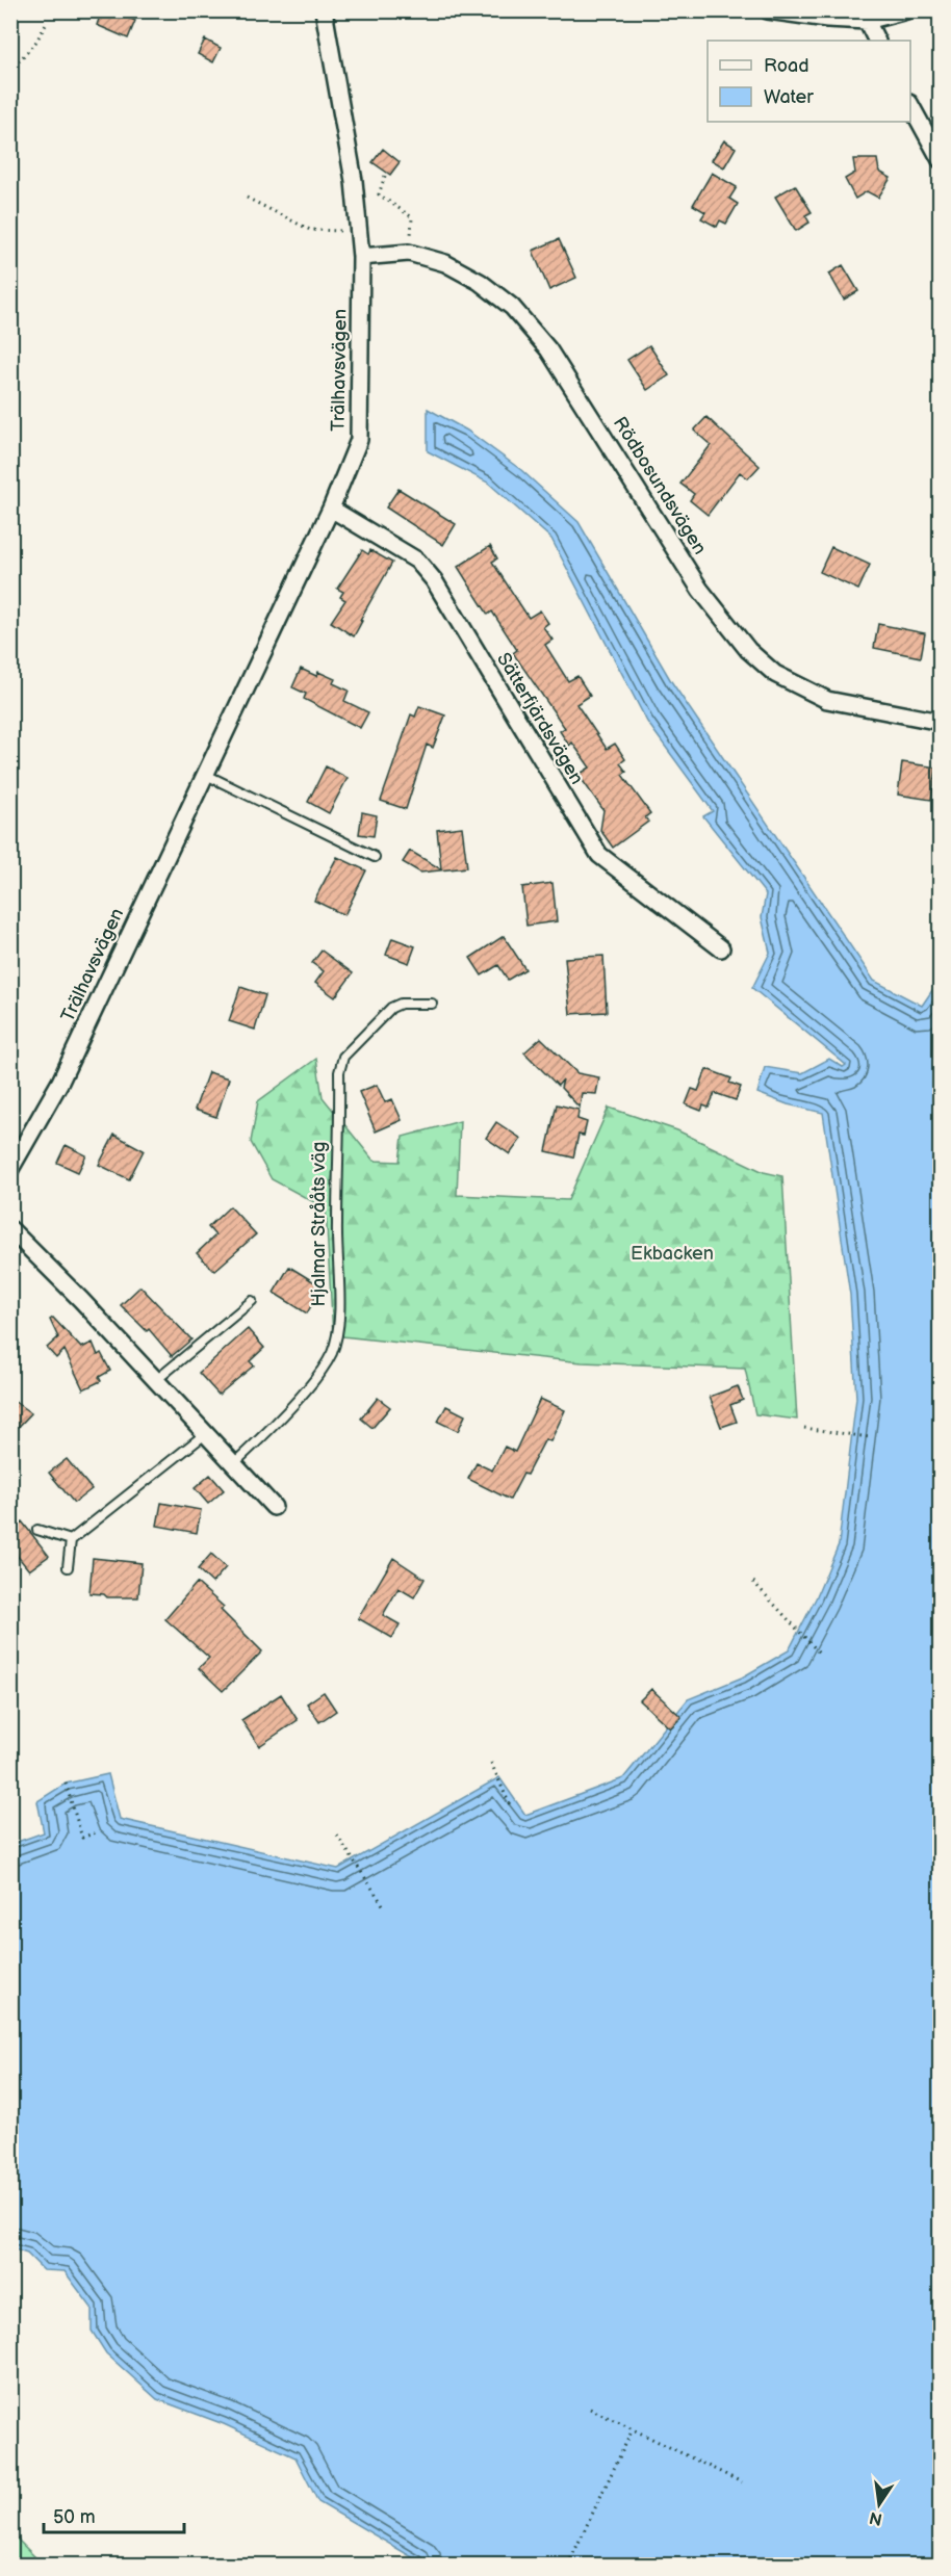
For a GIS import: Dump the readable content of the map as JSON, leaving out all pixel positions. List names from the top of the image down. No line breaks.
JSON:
{"streets":{"street":["Trälhavsvägen","Rödbosundsvägen","Sätterfjärdsvägen"],"lane":["Hjalmar Strååts väg"]},"crossings":[["Trälhavsvägen","Rödbosundsvägen"],["Trälhavsvägen","Sätterfjärdsvägen"]],"parks":["Ekbacken"],"legend":["Road","Water"],"scale_bar":"50 m","north":"bottom"}
